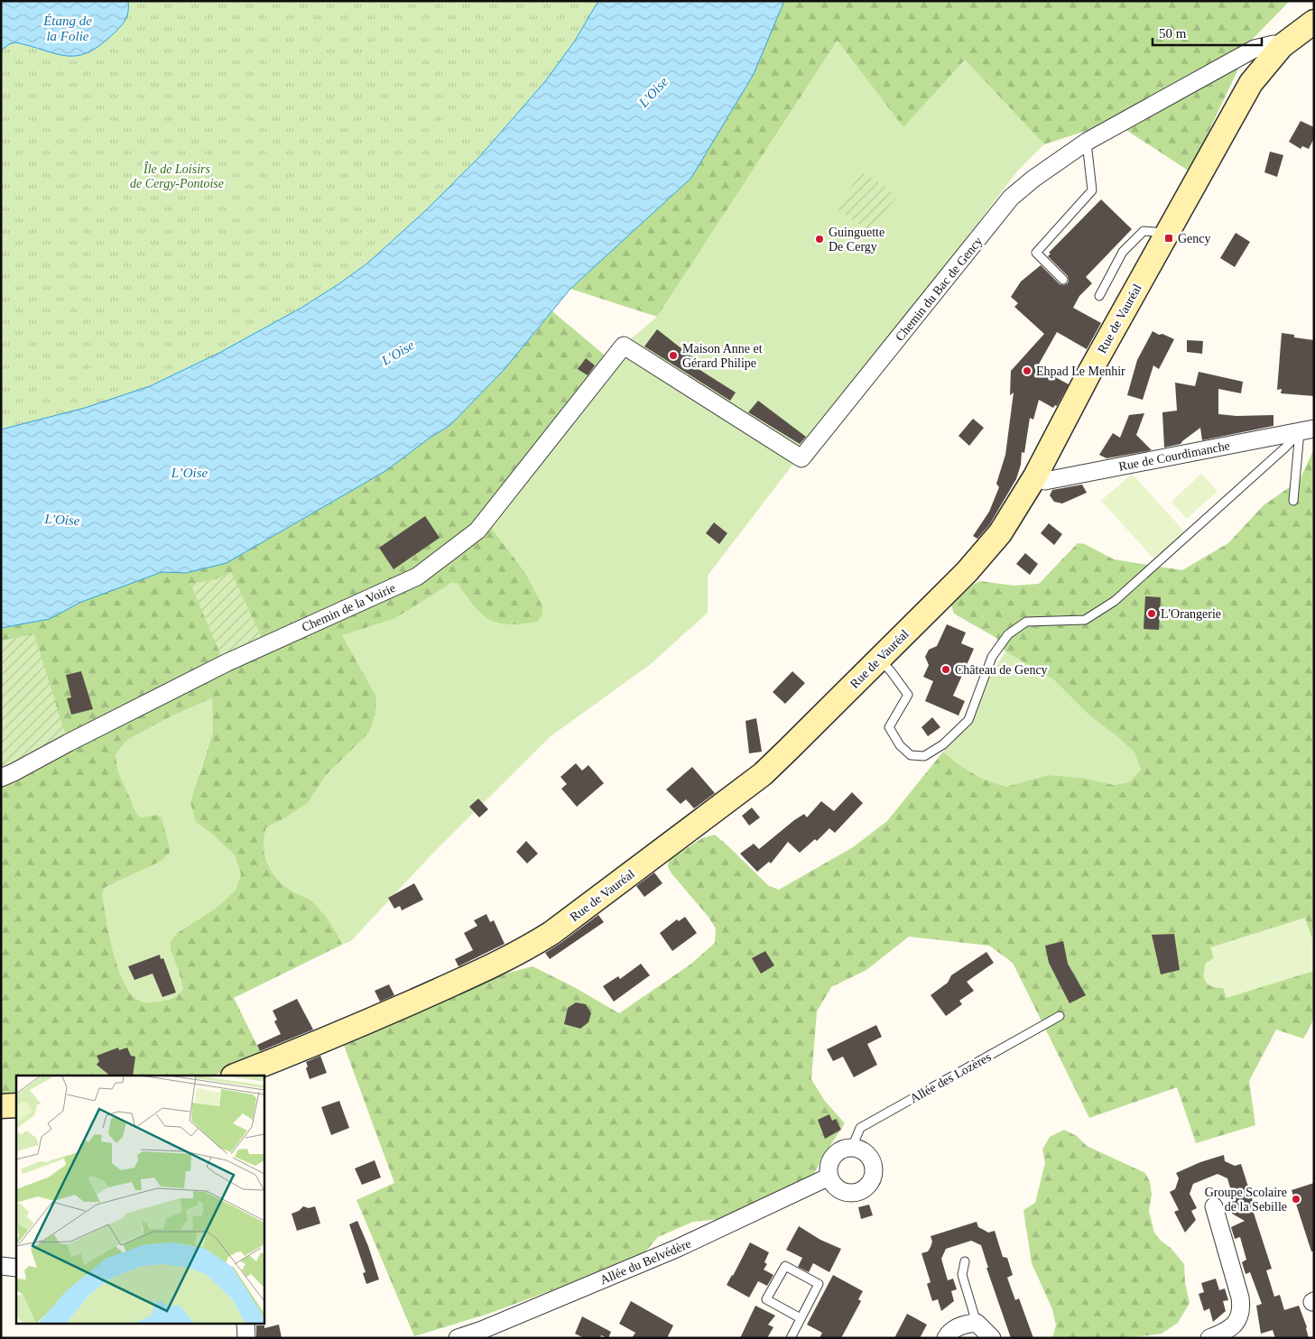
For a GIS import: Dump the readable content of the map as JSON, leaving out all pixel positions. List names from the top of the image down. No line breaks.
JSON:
{"streets":{"street":["Chemin du Bac de Gency","Rue de Vauréal","Rue de Courdimanche","Chemin de la Voirie","Allée du Belvédère"],"lane":["Allée des Lozères"]},"crossings":[["Chemin du Bac de Gency","Rue de Vauréal"],["Chemin du Bac de Gency","Chemin de la Voirie"],["Rue de Vauréal","Rue de Courdimanche"],["Allée des Lozères","Allée du Belvédère"]],"water":["Étang de la Folie","L'Oise","L’Oise"],"parks":["Île de Loisirs de Cergy-Pontoise"],"places":{"transit":["Gency"],"other":["Guinguette De Cergy","Maison Anne et Gérard Philipe","Ehpad Le Menhir","L'Orangerie","Château de Gency","Groupe Scolaire de la Sebille"]},"scale_bar":"50 m"}
